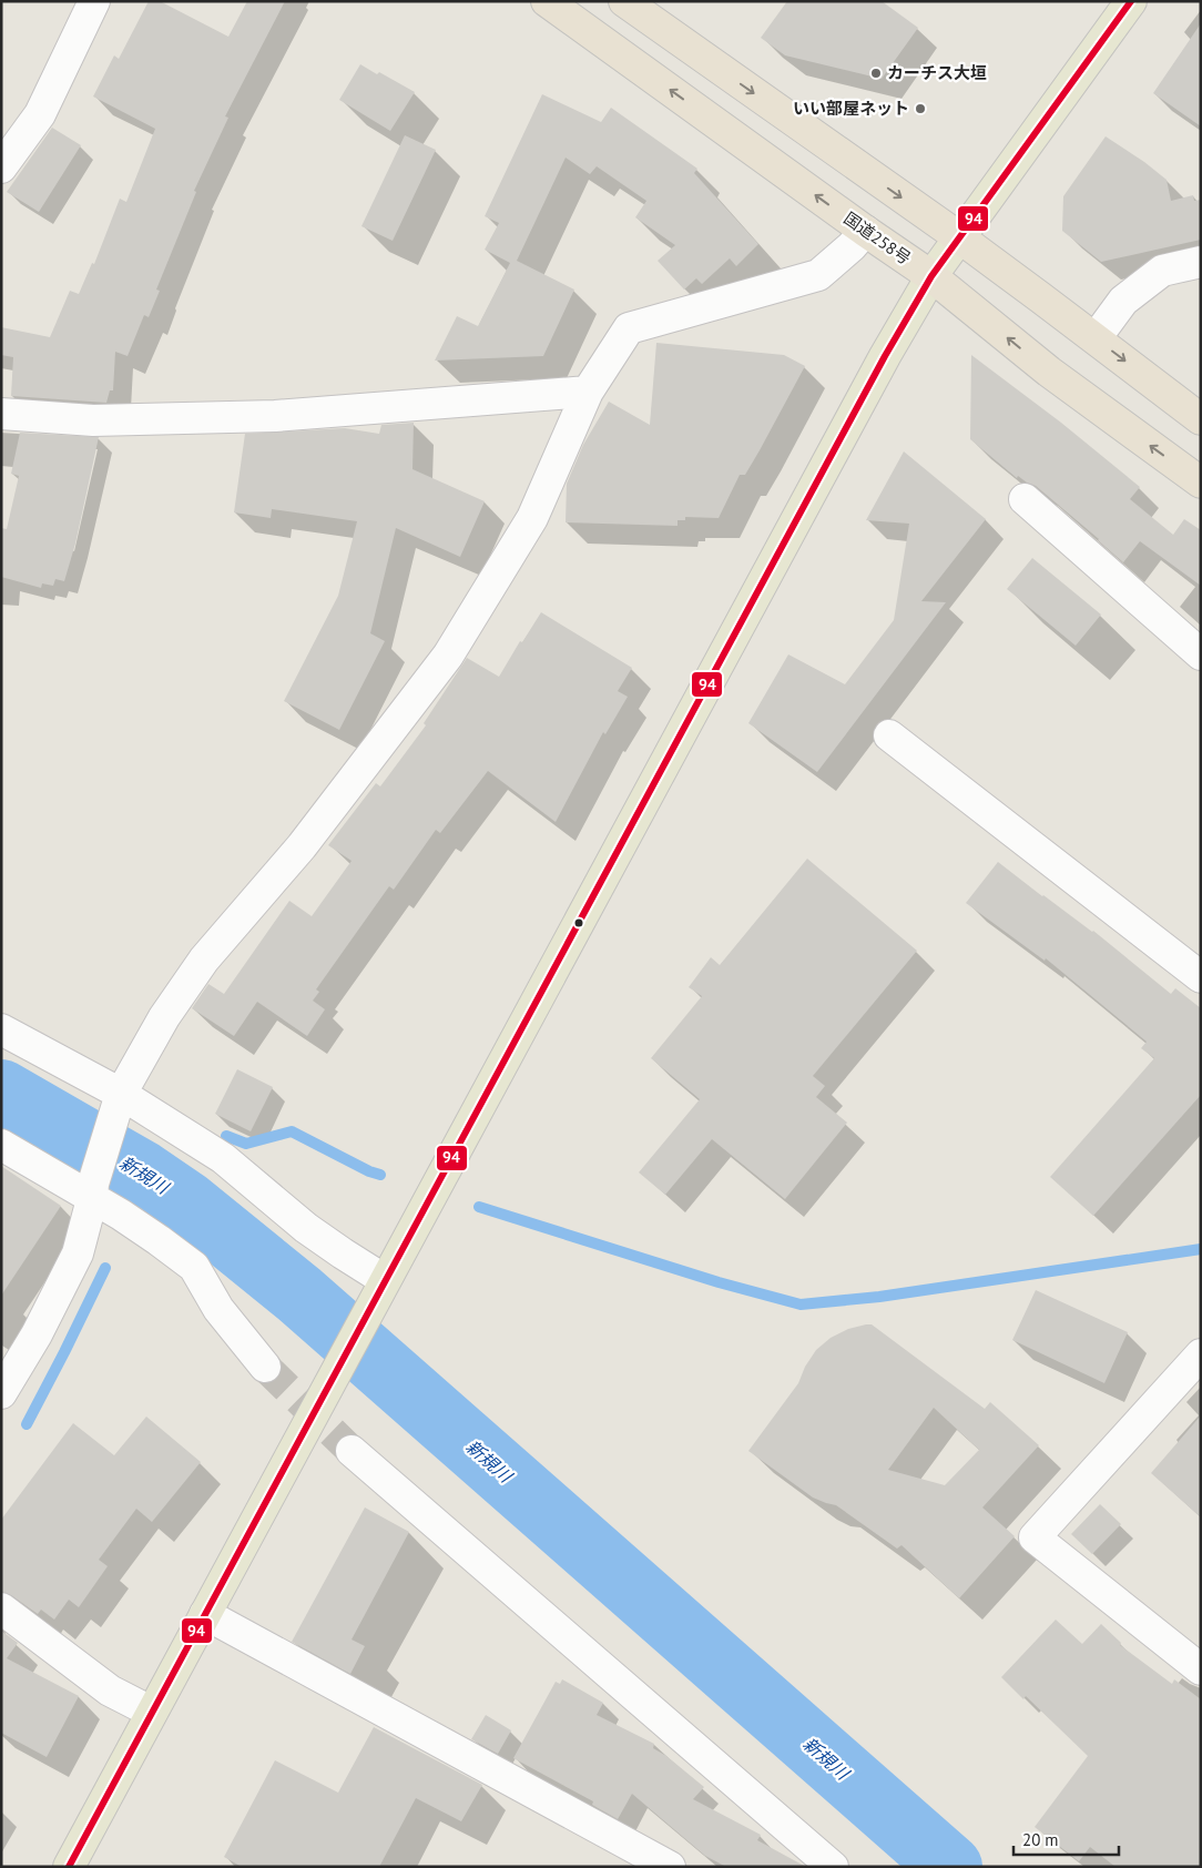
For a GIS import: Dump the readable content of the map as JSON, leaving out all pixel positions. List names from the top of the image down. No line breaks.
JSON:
{"streets":{"highway":["国道258号"]},"water":["新規川"],"places":["カーチス大垣","いい部屋ネット"],"lines":["transit line 94"],"scale_bar":"20 m"}
